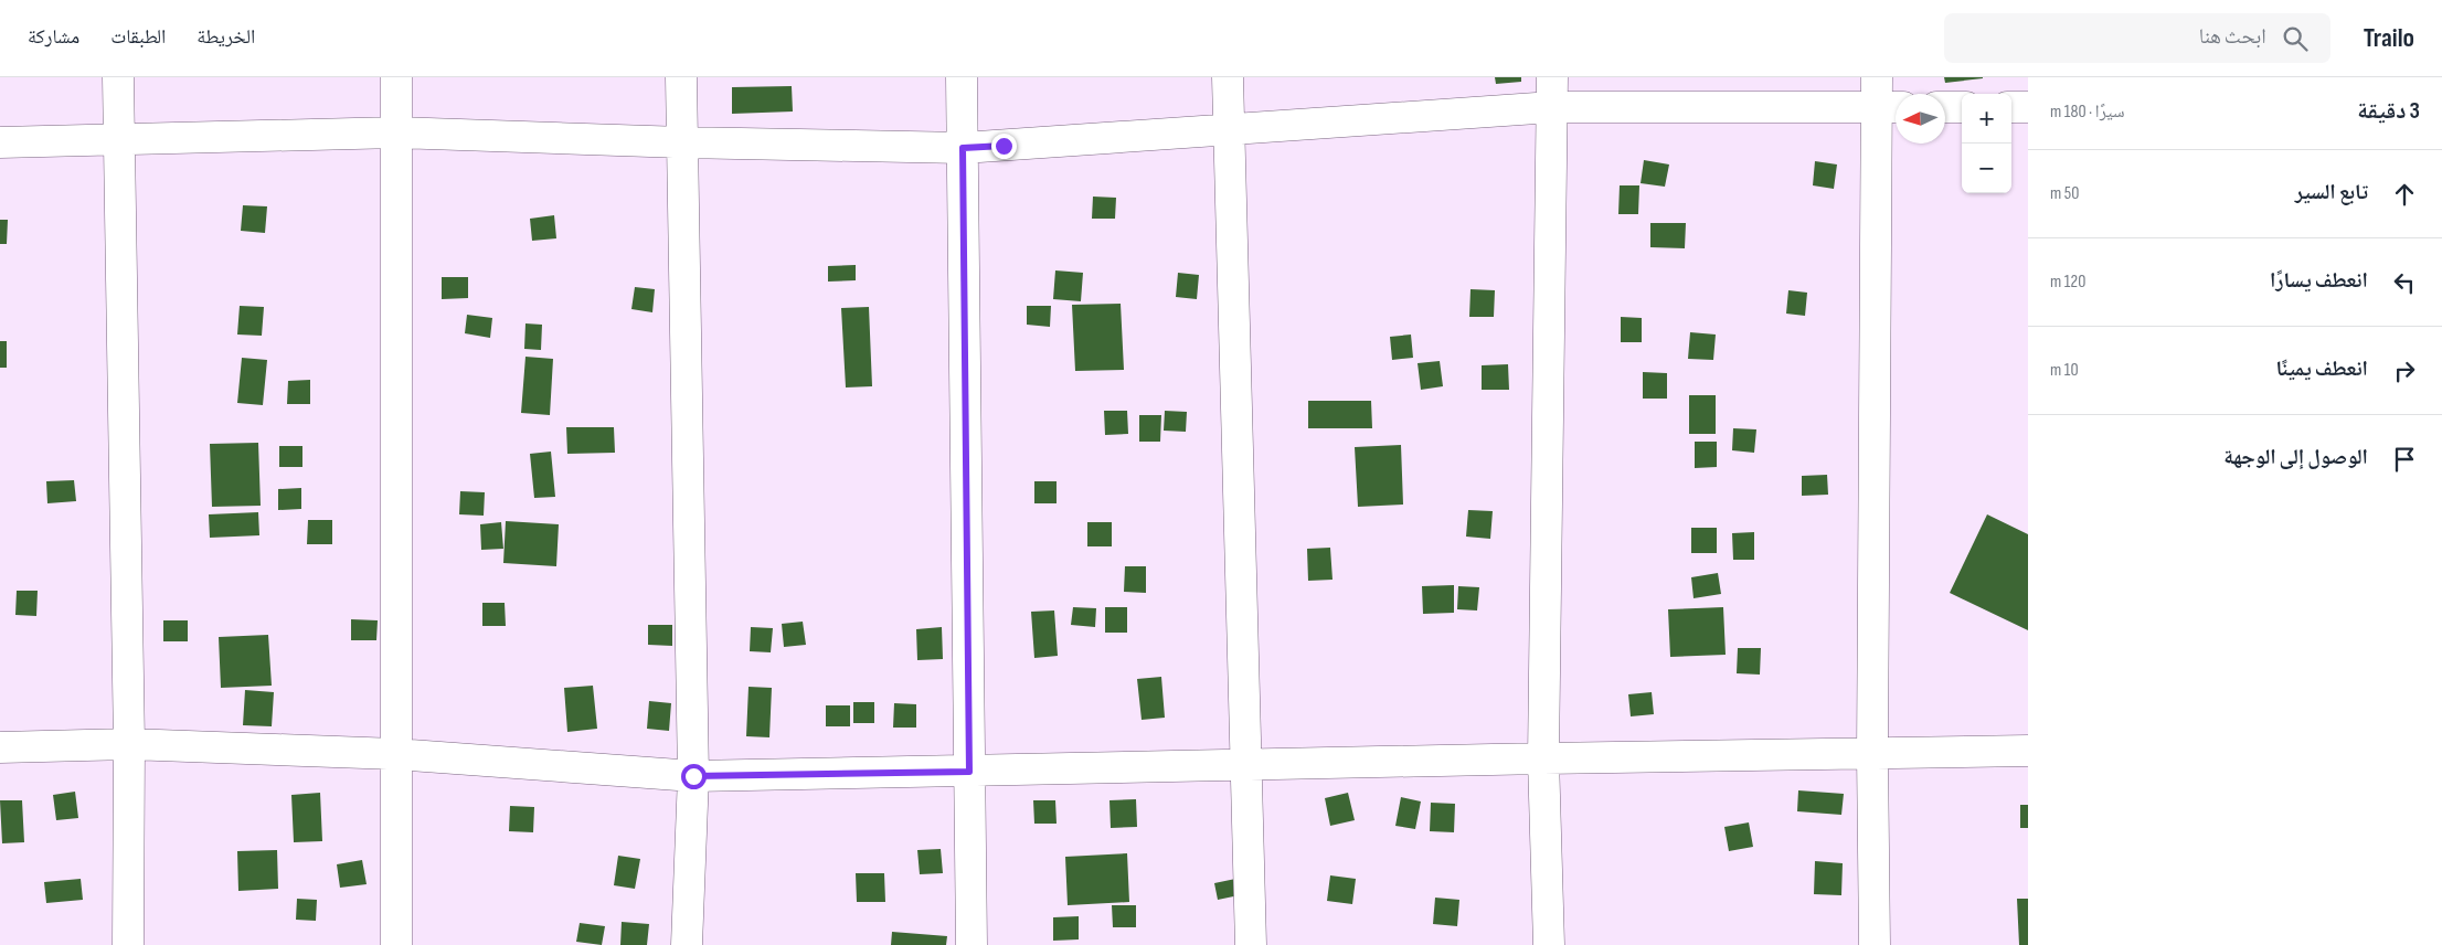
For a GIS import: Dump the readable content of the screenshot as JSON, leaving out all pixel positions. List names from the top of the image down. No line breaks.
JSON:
{"north":"left","page":{"header":"Trailo","search":"ابحث هنا","nav":["الخريطة","الطبقات","مشاركة"],"heading":["3 دقيقة","سيرًا · 180 m"],"map_buttons":["+","−"],"list":[["تابع السير","50 m"],["انعطف يسارًا","120 m"],["انعطف يمينًا","10 m"],"الوصول إلى الوجهة"]}}
